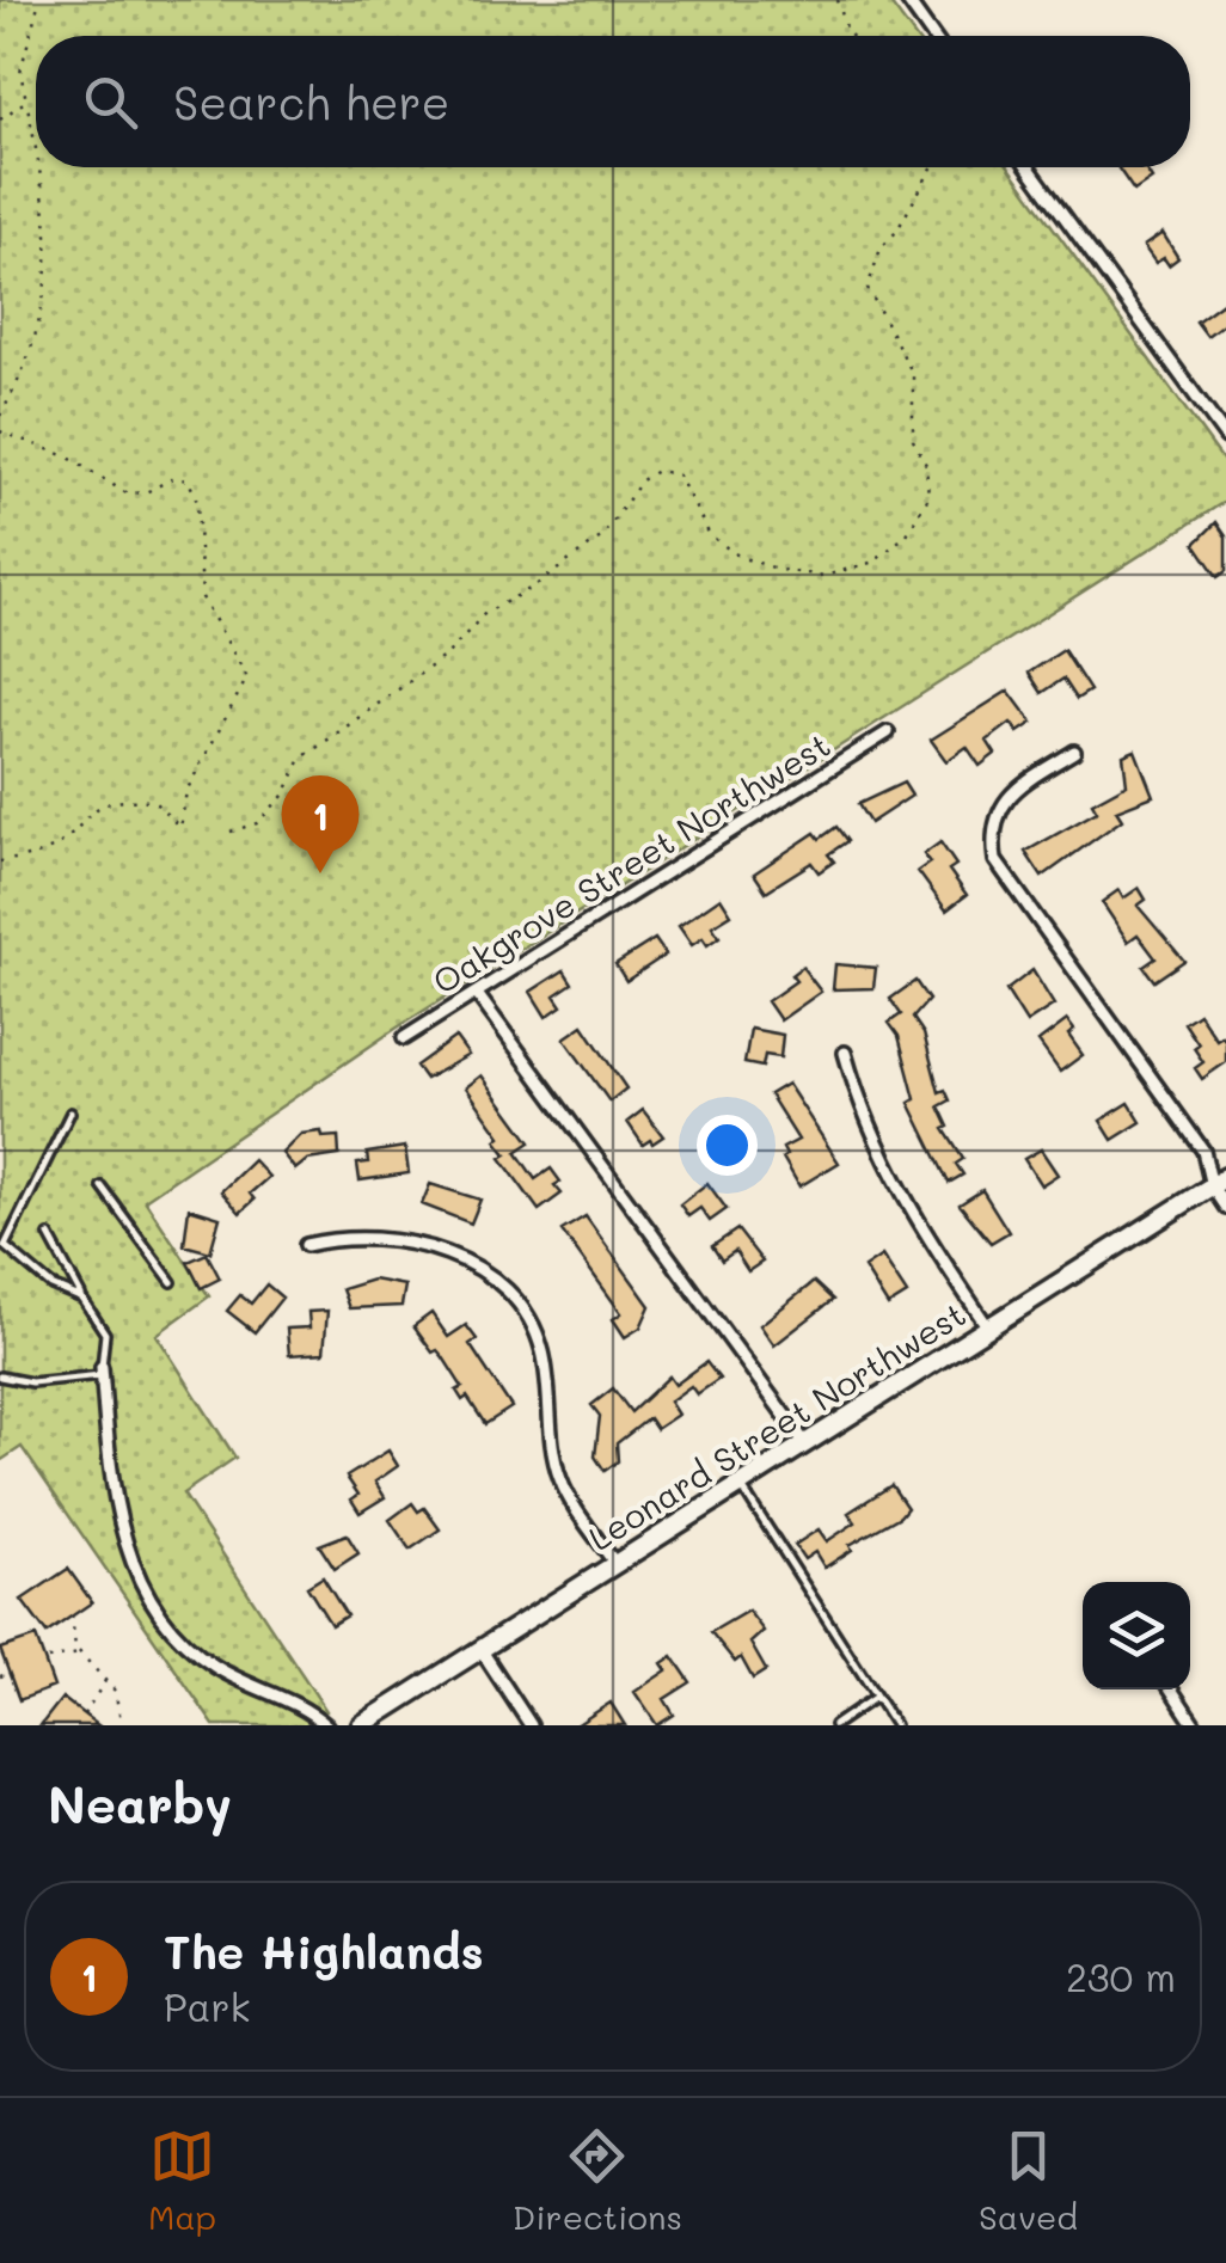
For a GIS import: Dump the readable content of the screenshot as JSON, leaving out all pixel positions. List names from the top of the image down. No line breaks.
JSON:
{"streets":{"main road":["Leonard Street Northwest"],"street":["Oakgrove Street Northwest"]},"page":{"search":"Search here","pins":"1","heading":"Nearby","list":[{"mark":"1","name":"The Highlands","note":"Park","value":"230 m"}],"nav":["Map","Directions","Saved"]}}
